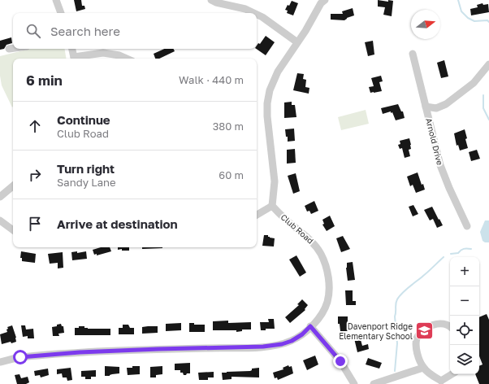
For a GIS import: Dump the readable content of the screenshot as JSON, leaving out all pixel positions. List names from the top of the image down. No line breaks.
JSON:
{"streets":{"street":["Arnold Drive","Club Road"]},"places":{"school or university":["Davenport Ridge Elementary School"]},"north":"right","page":{"search":"Search here","heading":["6 min","Walk · 440 m"],"list":[["Continue","Club Road","380 m"],["Turn right","Sandy Lane","60 m"],"Arrive at destination"],"map_buttons":["+","−"]}}
